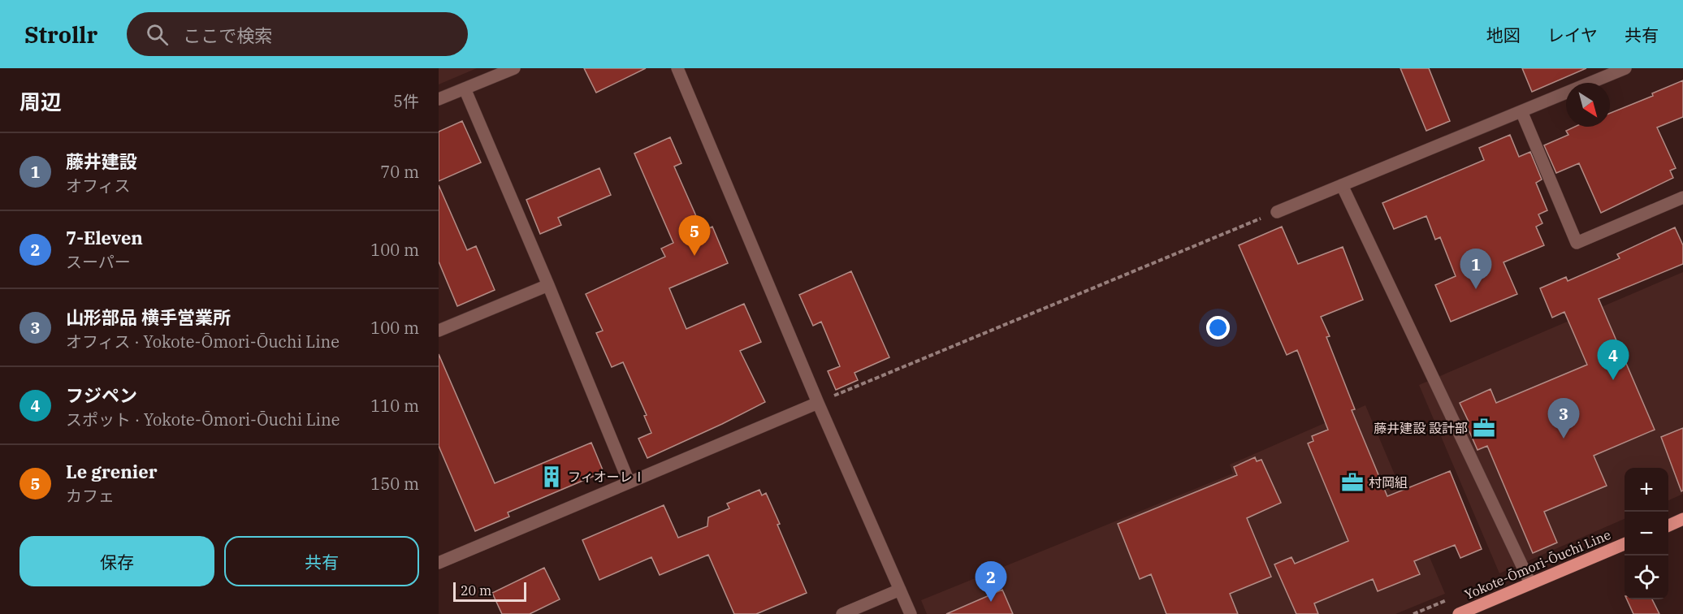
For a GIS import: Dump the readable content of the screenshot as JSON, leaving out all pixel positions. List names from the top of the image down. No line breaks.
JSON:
{"streets":{"main road":["Yokote-Ōmori-Ōuchi Line"]},"places":{"office":["藤井建設 設計部","村岡組"],"building":["フィオーレⅠ"]},"scale_bar":"20 m","north":"bottom right","page":{"header":"Strollr","search":"ここで検索","nav":["地図","レイヤ","共有"],"heading":["周辺","5件"],"list":[{"mark":"1","name":"藤井建設","note":"オフィス","value":"70 m"},{"mark":"2","name":"7-Eleven","note":"スーパー","value":"100 m"},{"mark":"3","name":"山形部品 横手営業所","note":"オフィス · Yokote-Ōmori-Ōuchi Line","value":"100 m"},{"mark":"4","name":"フジペン","note":"スポット · Yokote-Ōmori-Ōuchi Line","value":"110 m"},{"mark":"5","name":"Le grenier","note":"カフェ","value":"150 m"}],"pins":["5","1","4","3","2"],"map_buttons":["+","−"],"buttons":["保存","共有"],"scale":"20 m"}}
